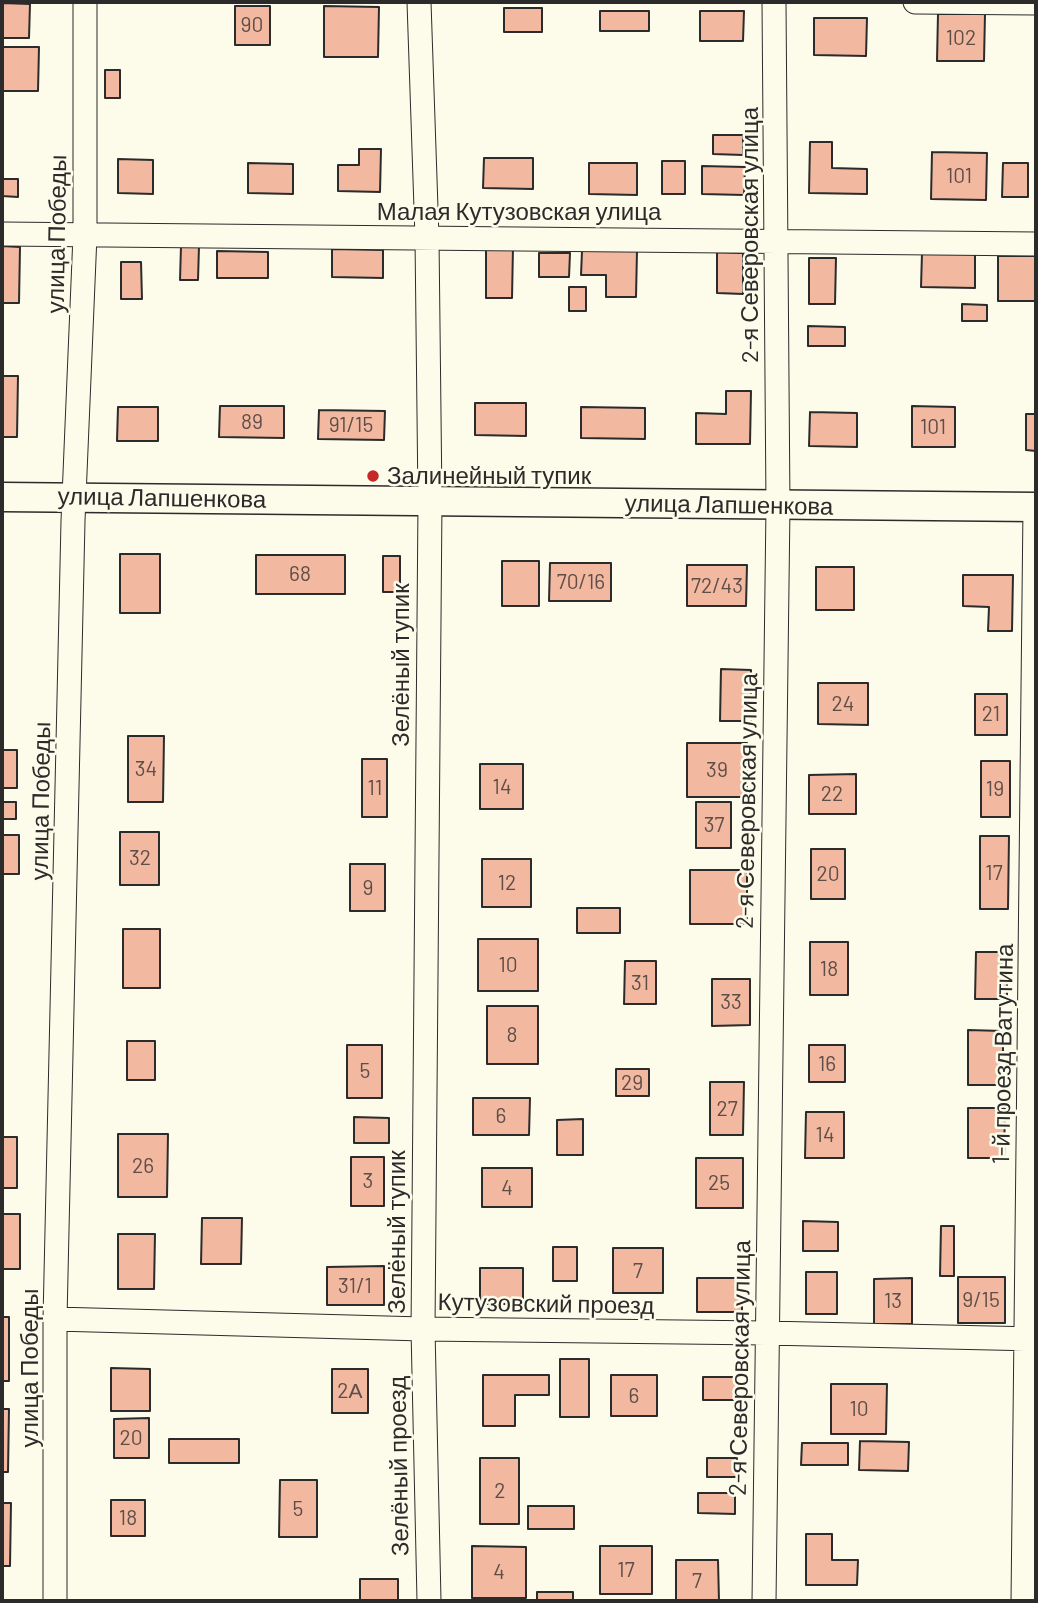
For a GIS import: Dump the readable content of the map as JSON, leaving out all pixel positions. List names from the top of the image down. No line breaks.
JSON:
{"streets":{"street":["Малая Кутузовская улица","улица Победы","2-я Северовская улица","улица Лапшенкова","Зелёный тупик","1-й проезд Ватутина","Кутузовский проезд","Зелёный проезд"]},"crossings":[["Малая Кутузовская улица","улица Победы"],["Малая Кутузовская улица","2-я Северовская улица"],["Малая Кутузовская улица","Зелёный тупик"],["улица Победы","улица Лапшенкова"],["улица Победы","Кутузовский проезд"],["2-я Северовская улица","улица Лапшенкова"],["2-я Северовская улица","Кутузовский проезд"],["улица Лапшенкова","Зелёный тупик"],["улица Лапшенкова","1-й проезд Ватутина"],["Зелёный тупик","Кутузовский проезд"],["Зелёный тупик","Зелёный проезд"],["1-й проезд Ватутина","Кутузовский проезд"],["Кутузовский проезд","Зелёный проезд"]],"places":["Залинейный тупик"],"house_numbers":["90","102","101","89","91/15","101","68","70/16","72/43","24","21","34","39","14","11","19","22","37","32","17","20","12","9","10","18","31","33","8","16","5","29","27","6","14","26","3","25","4","7","31/1","9/15","13","2А","6","10","20","2","5","18","17","4","7"]}
